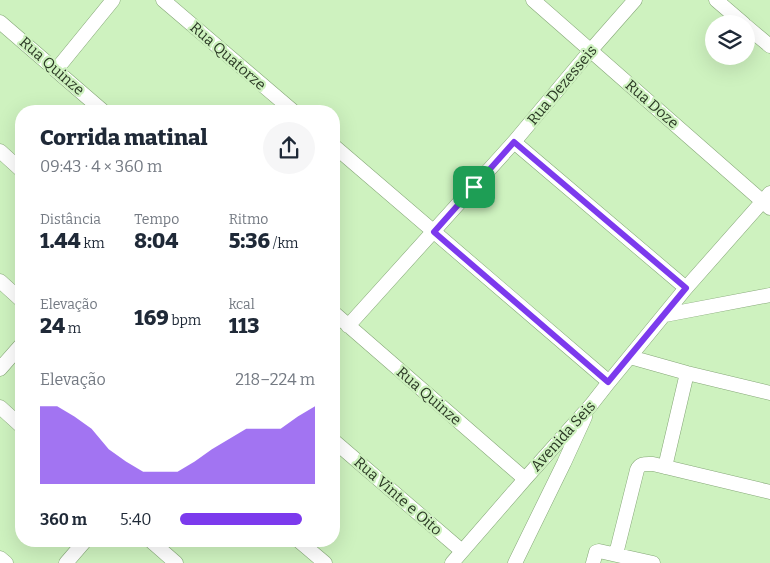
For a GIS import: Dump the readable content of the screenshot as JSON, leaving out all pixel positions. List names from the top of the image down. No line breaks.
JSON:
{"streets":{"street":["Rua Quatorze","Rua Quinze","Rua Dezesseis","Rua Doze","Avenida Seis","Rua Vinte e Oito"]},"crossings":[["Rua Quinze","Rua Dezesseis"],["Rua Quinze","Avenida Seis"],["Rua Dezesseis","Rua Doze"],["Rua Doze","Avenida Seis"],["Avenida Seis","Rua Vinte e Oito"]],"page":{"heading":["Corrida matinal","09:43 · 4 × 360 m"],"stats":[["Distância","1.44 km"],["Tempo","8:04"],["Ritmo","5:36 /km"],["Elevação","24 m"],["169 bpm"],["kcal","113"]],"chart":["Elevação","218–224 m"],"list":[{"name":"360 m","note":"5:40"}]}}
